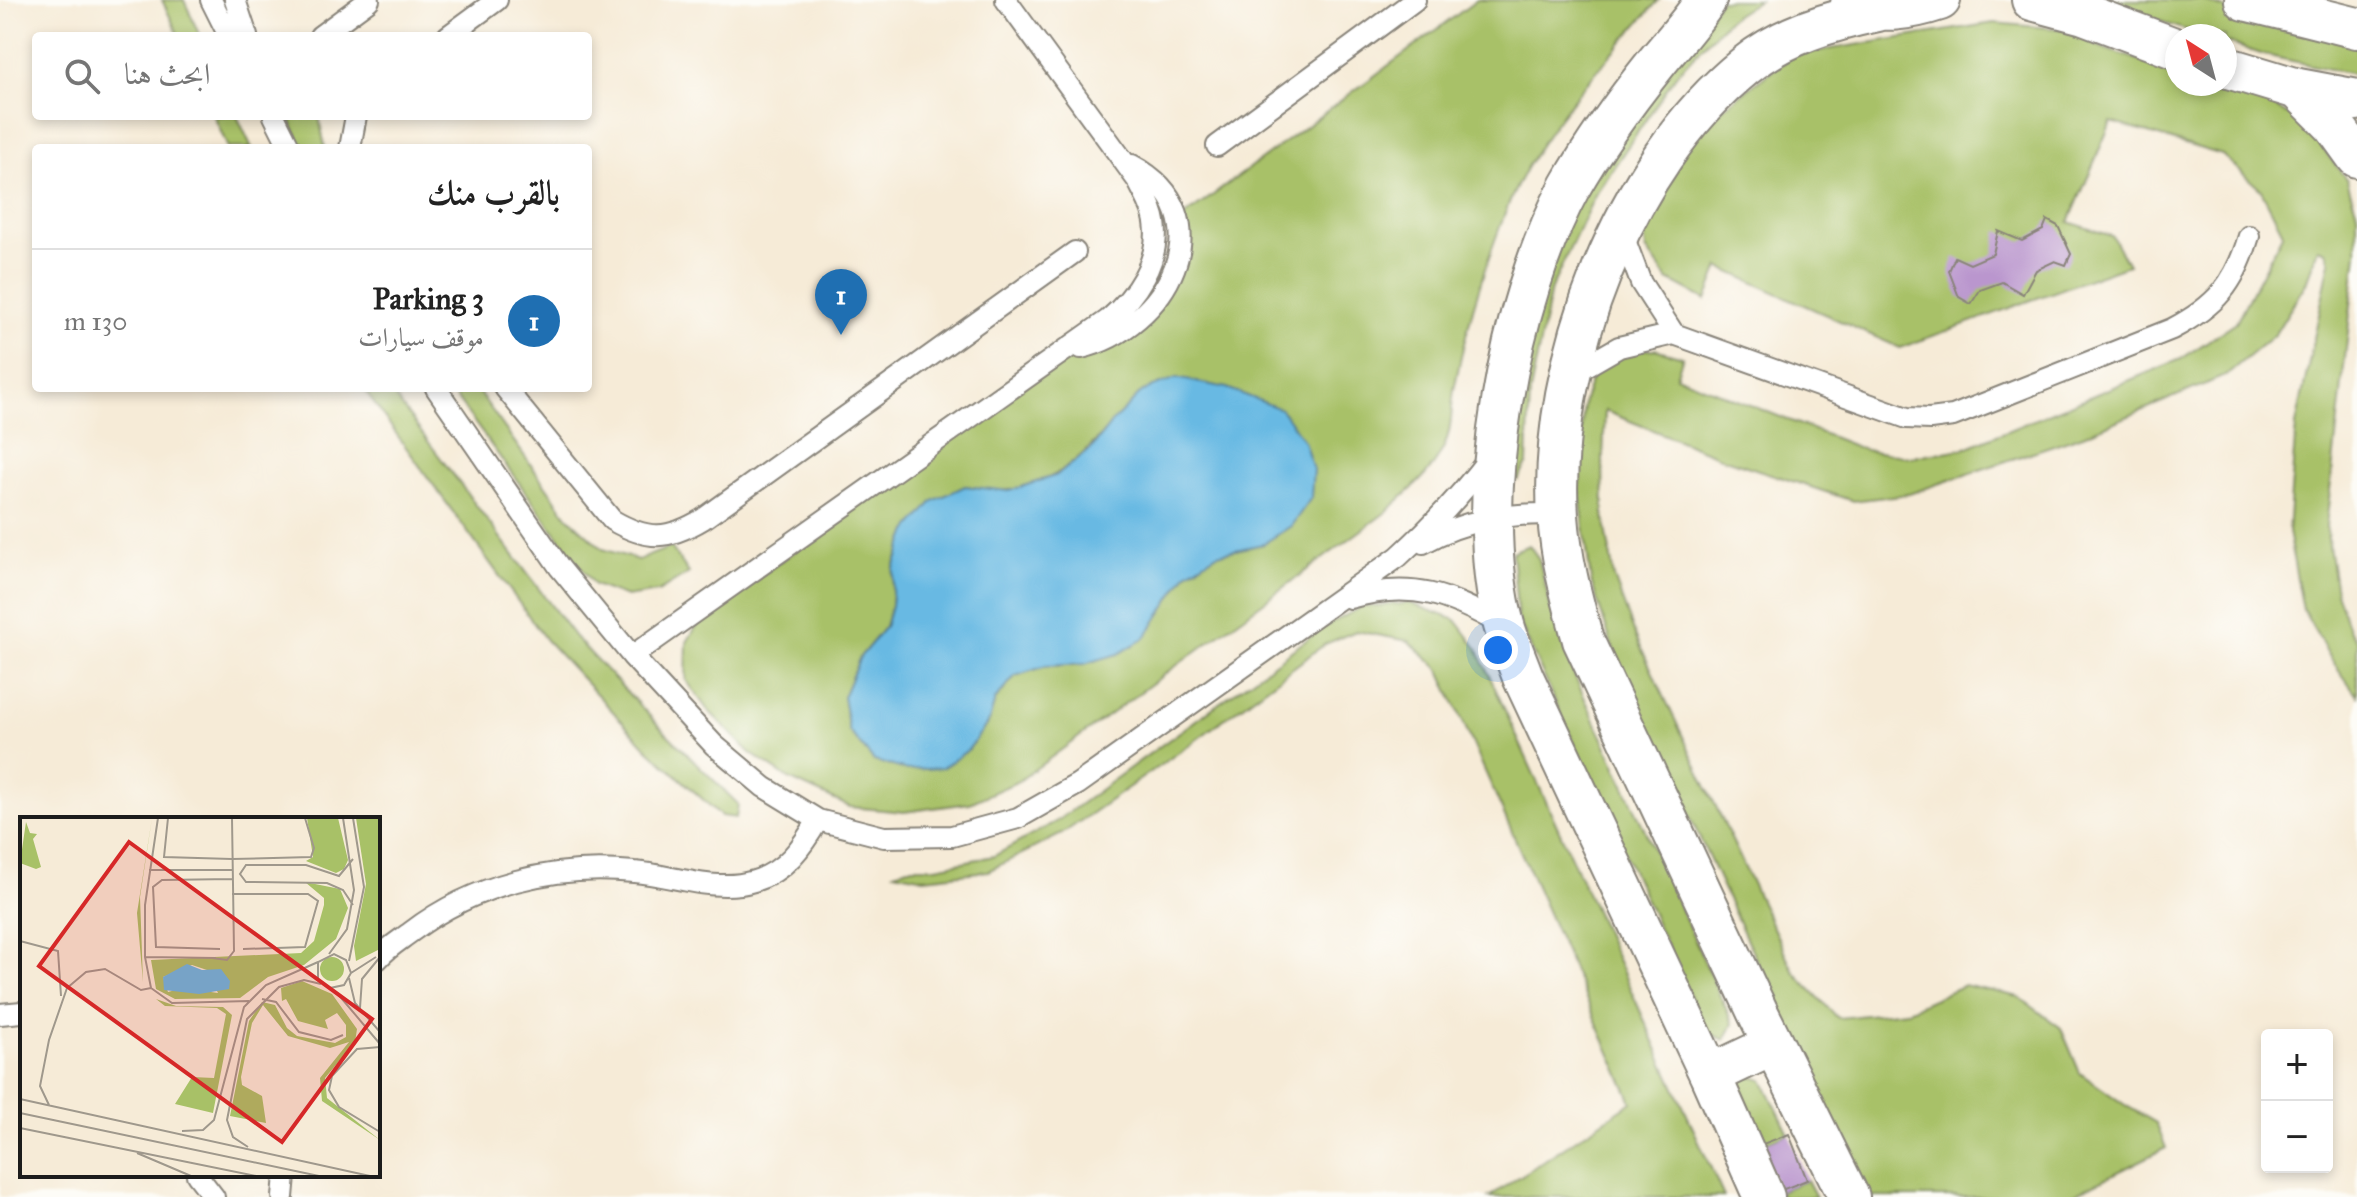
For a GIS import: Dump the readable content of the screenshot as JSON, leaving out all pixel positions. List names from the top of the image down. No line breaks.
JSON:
{"north":"top left","page":{"search":"ابحث هنا","heading":"بالقرب منك","list":[{"mark":"1","name":"Parking 3","note":"موقف سيارات","value":"130 m"}],"pins":"1","map_buttons":["+","−"]}}
